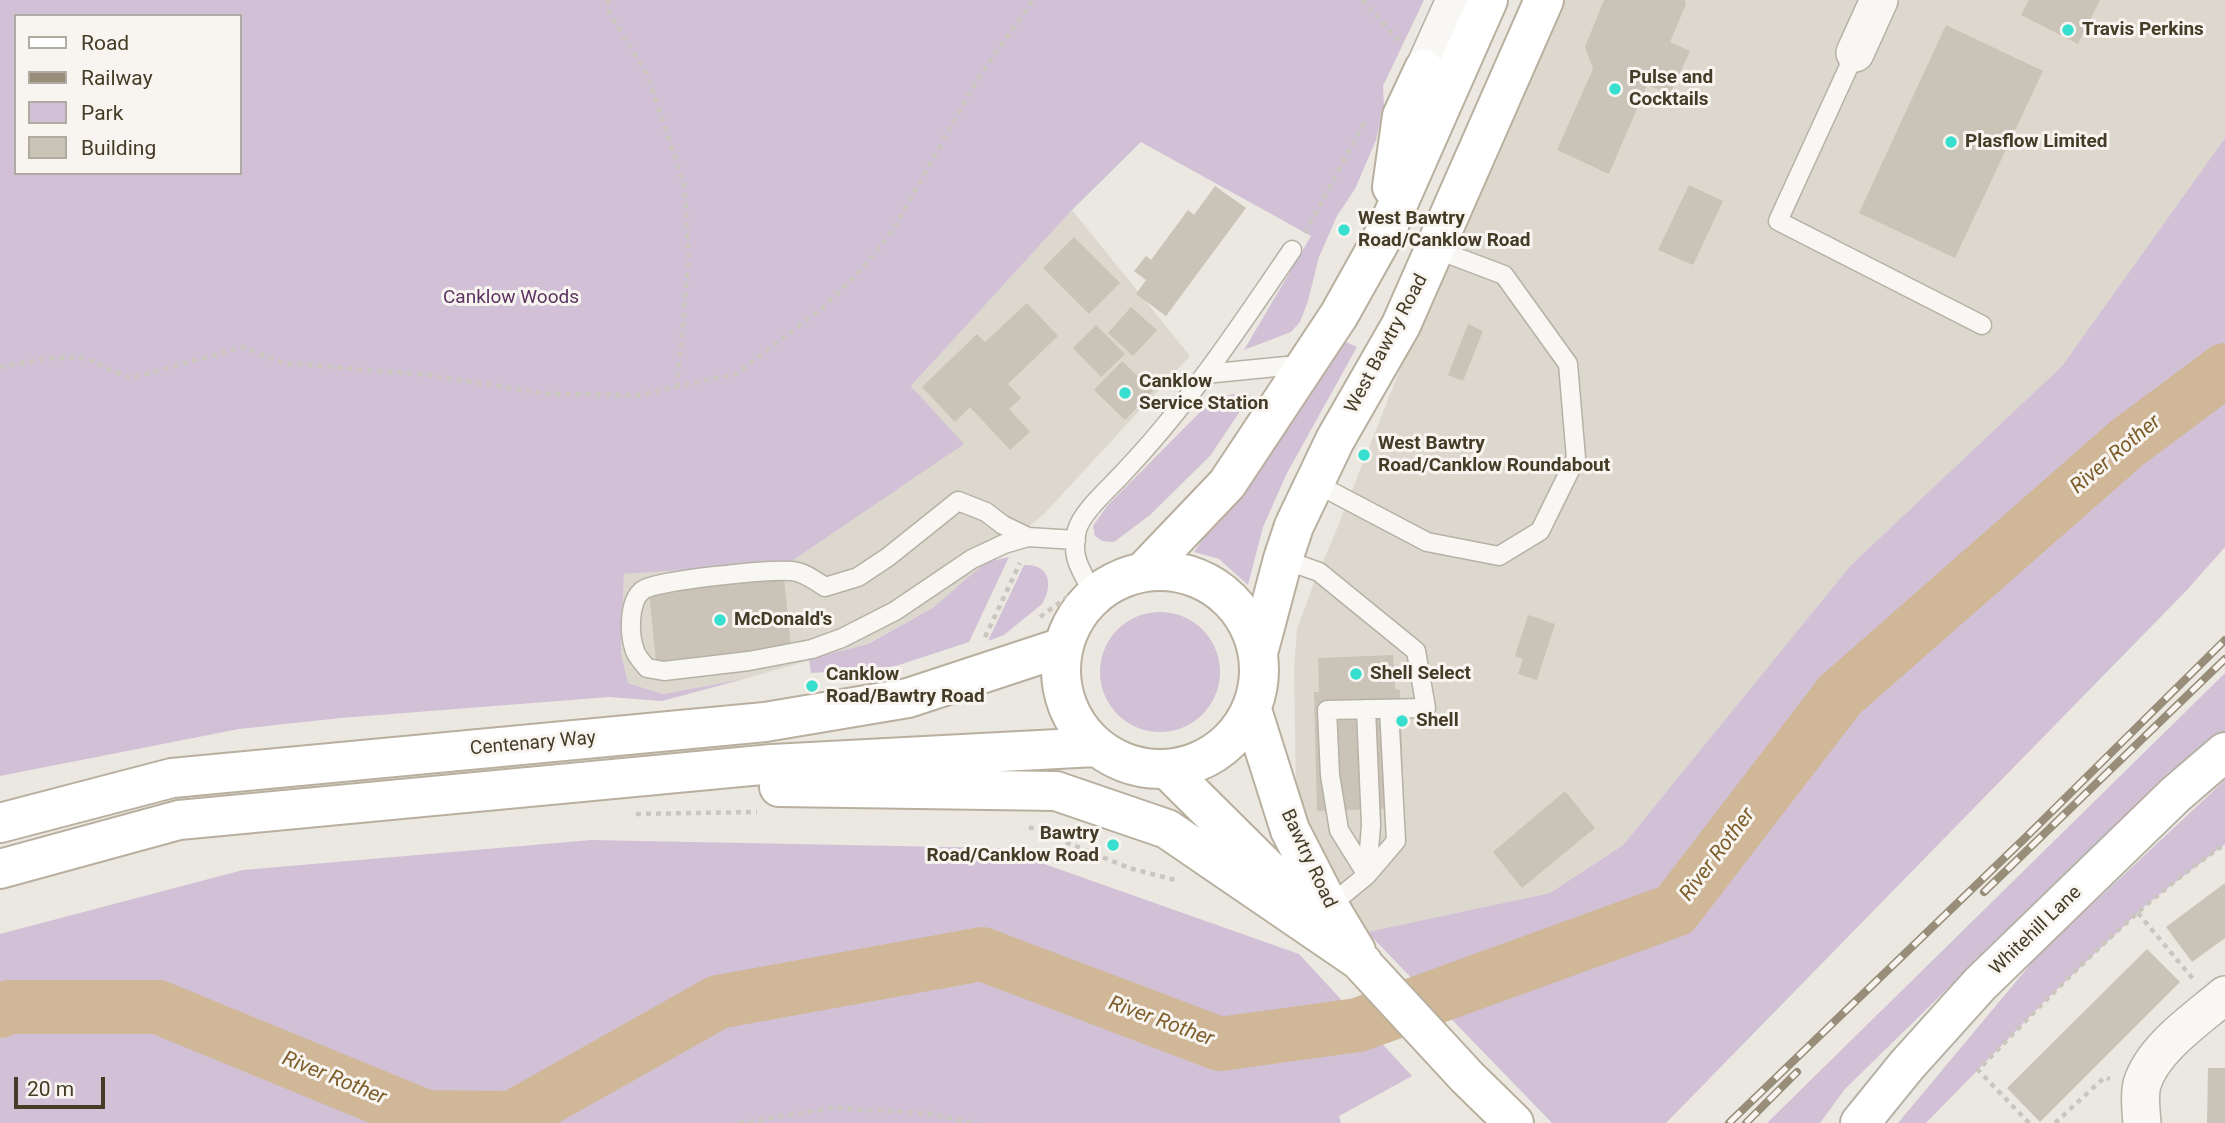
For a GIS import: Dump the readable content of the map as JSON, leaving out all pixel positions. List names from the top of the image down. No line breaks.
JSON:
{"streets":{"main road":["West Bawtry Road","Centenary Way","Bawtry Road","Whitehill Lane"]},"crossings":[["West Bawtry Road","Centenary Way"],["West Bawtry Road","Bawtry Road"],["Centenary Way","Bawtry Road"]],"water":["River Rother"],"parks":["Canklow Woods"],"places":["Travis Perkins","Pulse and Cocktails","Plasflow Limited","West Bawtry Road/Canklow Road","Canklow Service Station","West Bawtry Road/Canklow Roundabout","McDonald's","Shell Select","Canklow Road/Bawtry Road","Shell","Bawtry Road/Canklow Road"],"legend":["Road","Railway","Park","Building"],"scale_bar":"20 m"}
